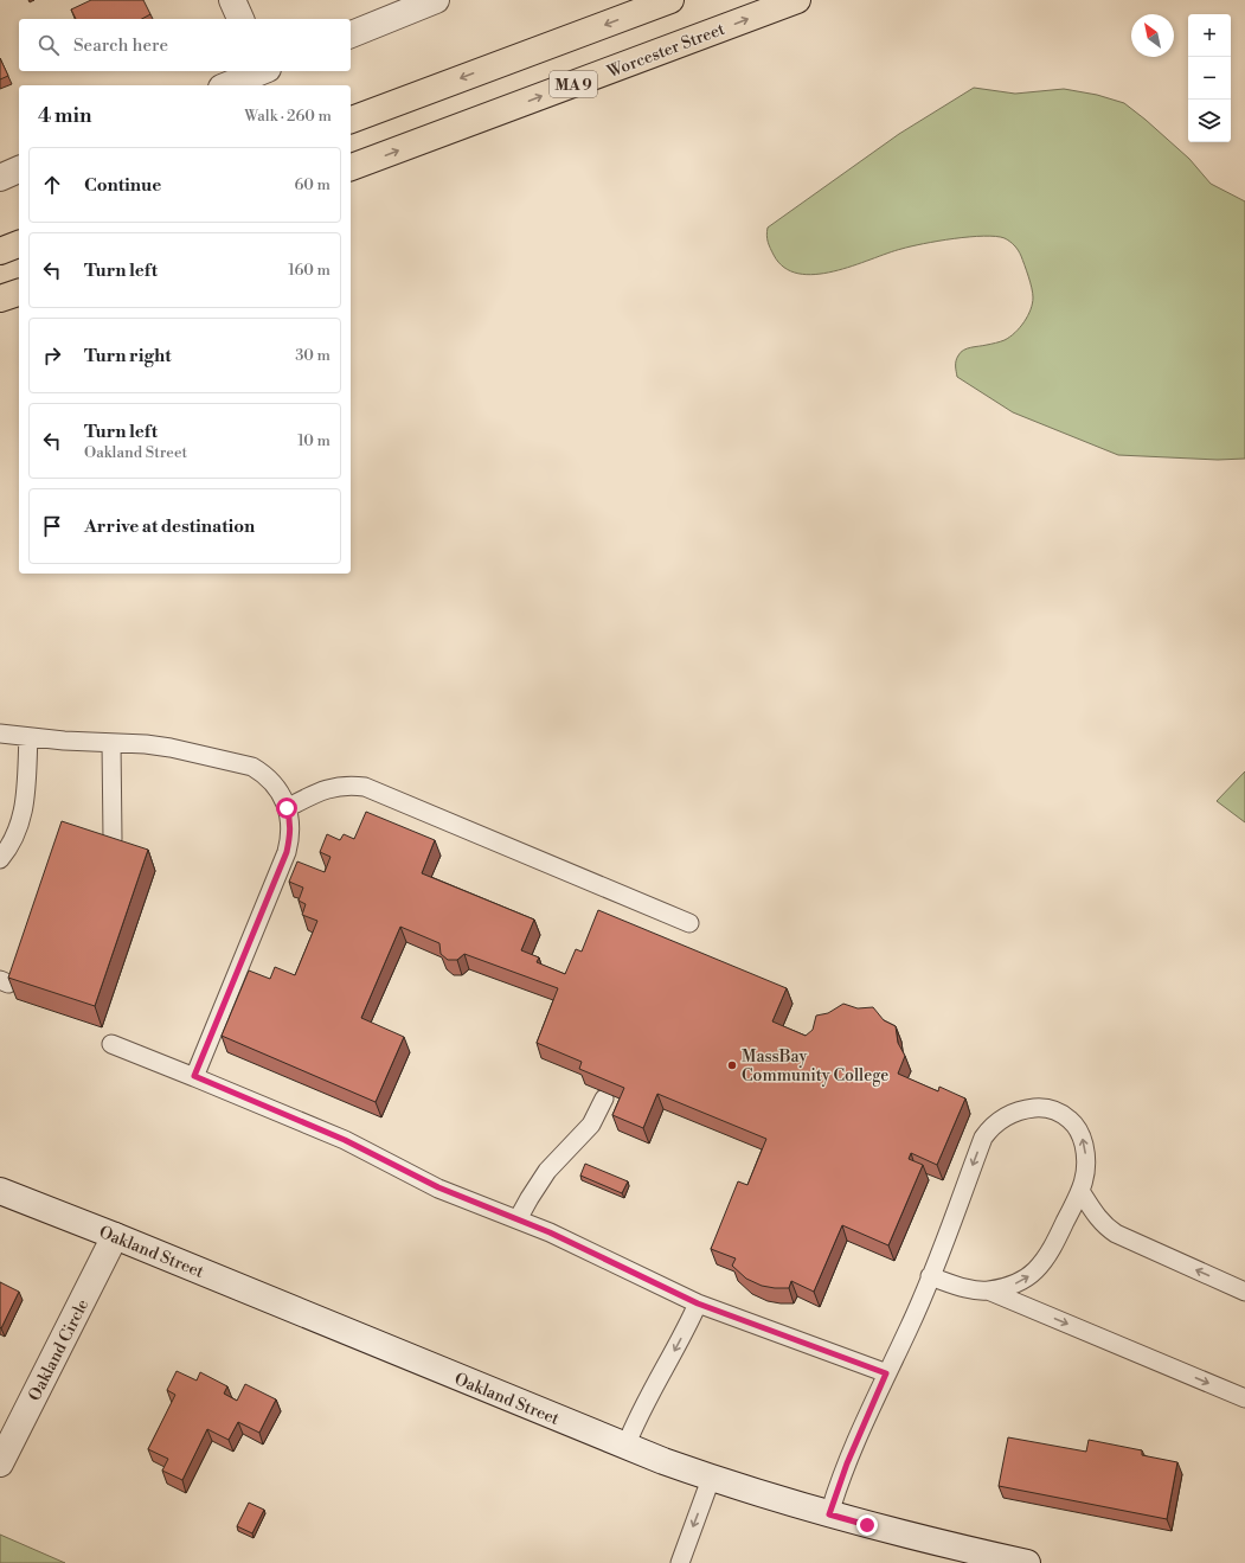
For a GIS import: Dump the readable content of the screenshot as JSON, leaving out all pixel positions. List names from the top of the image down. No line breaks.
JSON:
{"streets":{"highway":["Worcester Street","MA 9"],"street":["Oakland Street","Oakland Circle"]},"crossings":[["Oakland Street","Oakland Circle"]],"places":["MassBay Community College"],"north":"top left","page":{"map_buttons":["+","−"],"search":"Search here","heading":["4 min","Walk · 260 m"],"list":[["Continue","60 m"],["Turn left","160 m"],["Turn right","30 m"],["Turn left","Oakland Street","10 m"],"Arrive at destination"]}}
